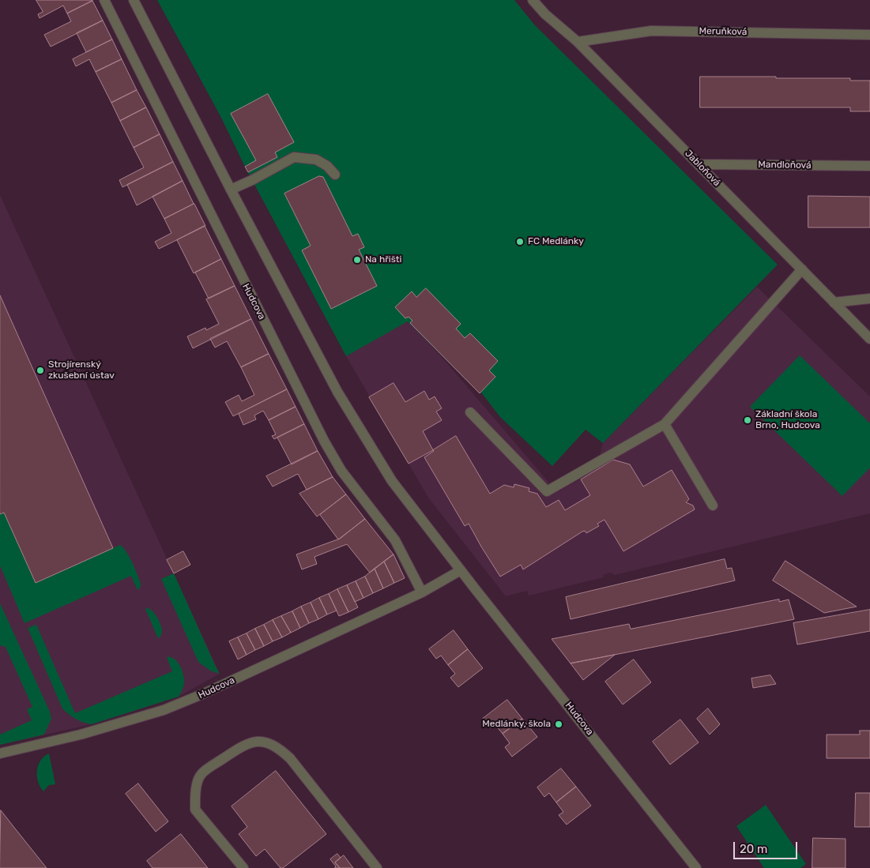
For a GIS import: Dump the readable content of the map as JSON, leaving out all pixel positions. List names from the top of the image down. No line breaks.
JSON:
{"streets":{"street":["Meruňková","Mandloňová","Jabloňová","Hudcova"]},"crossings":[["Meruňková","Jabloňová"],["Mandloňová","Jabloňová"]],"places":["FC Medlánky","Na hřišti","Strojírenský zkušební ústav","Základní škola Brno, Hudcova","Medlánky, škola"],"scale_bar":"20 m"}
